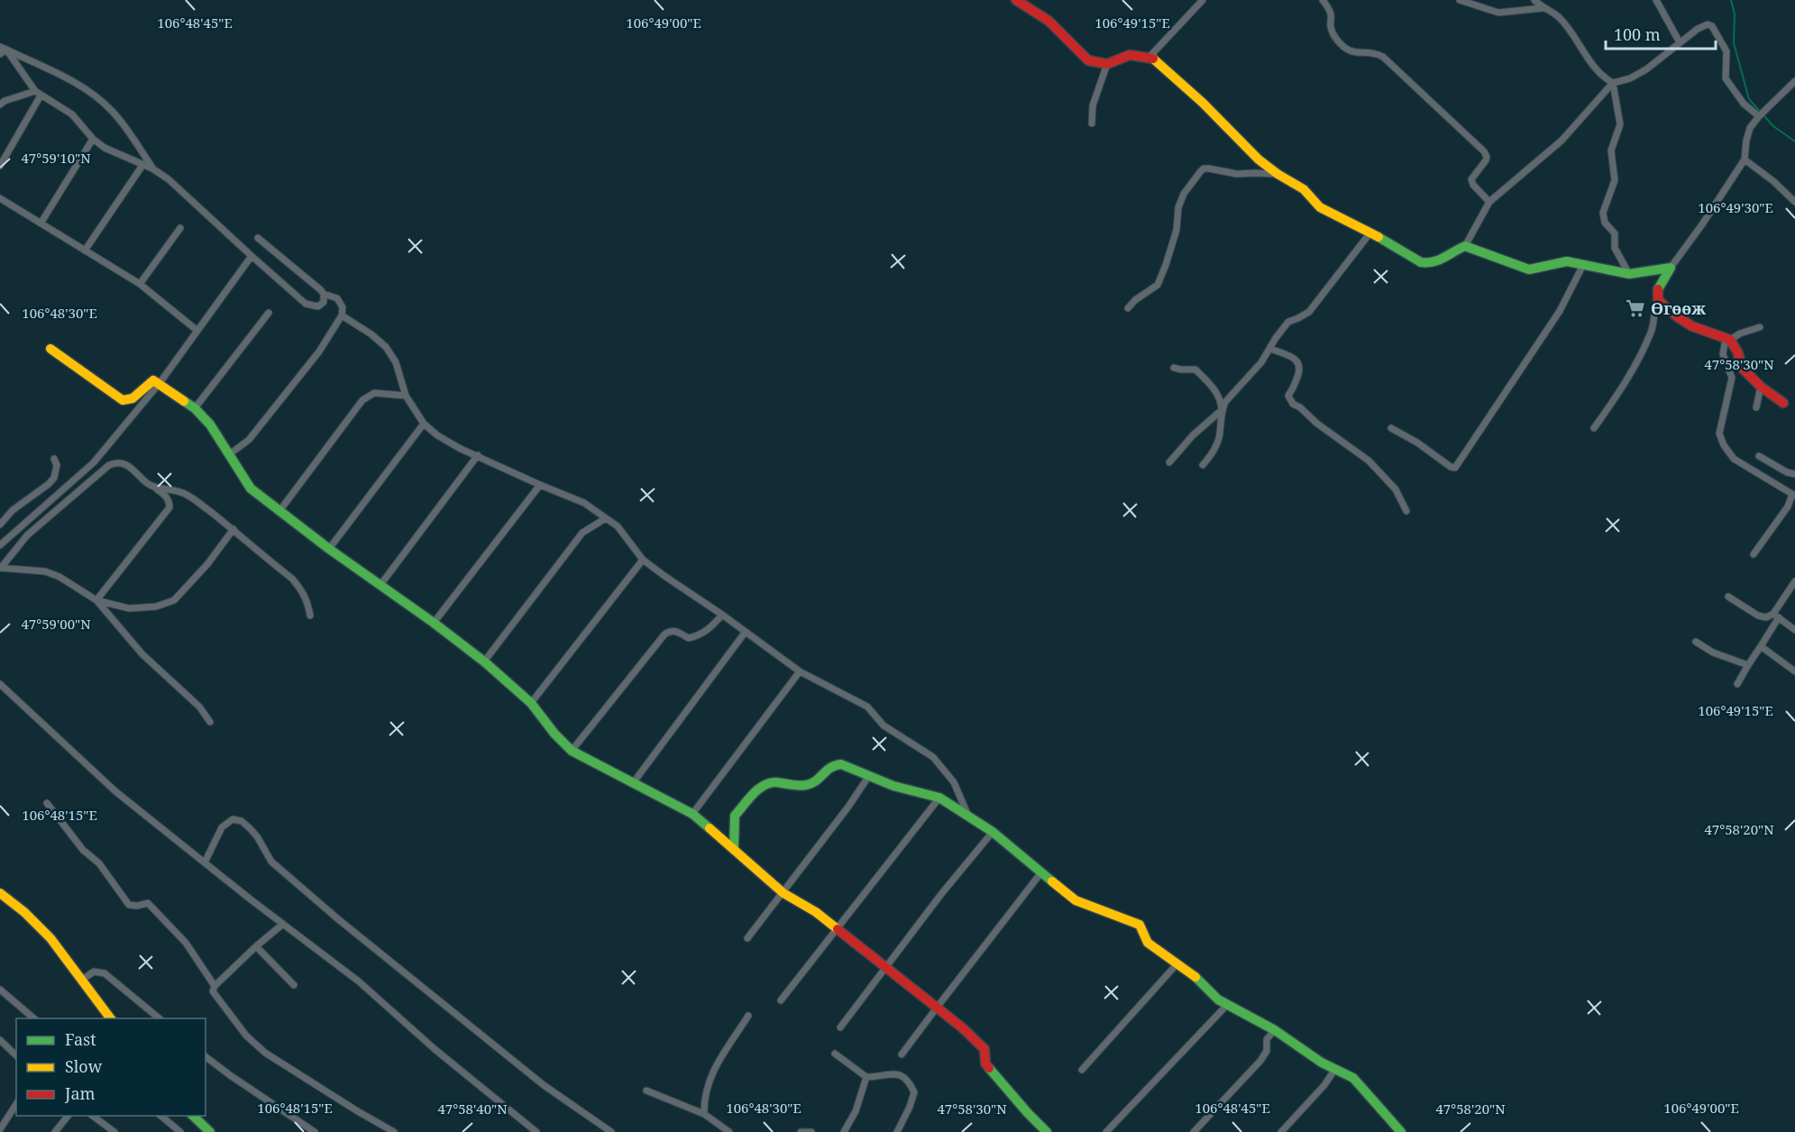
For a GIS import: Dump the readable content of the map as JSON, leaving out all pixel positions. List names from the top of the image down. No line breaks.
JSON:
{"places":{"supermarket":["Өгөөж"]},"legend":["Fast","Slow","Jam"],"scale_bar":"100 m","coordinates":["106°49'00\"E","106°49'15\"E","106°48'45\"E","47°59'10\"N","106°49'30\"E","106°48'30\"E","47°58'30\"N","47°59'00\"N","106°48'15\"E","47°58'20\"N","47°58'40\"N"]}
